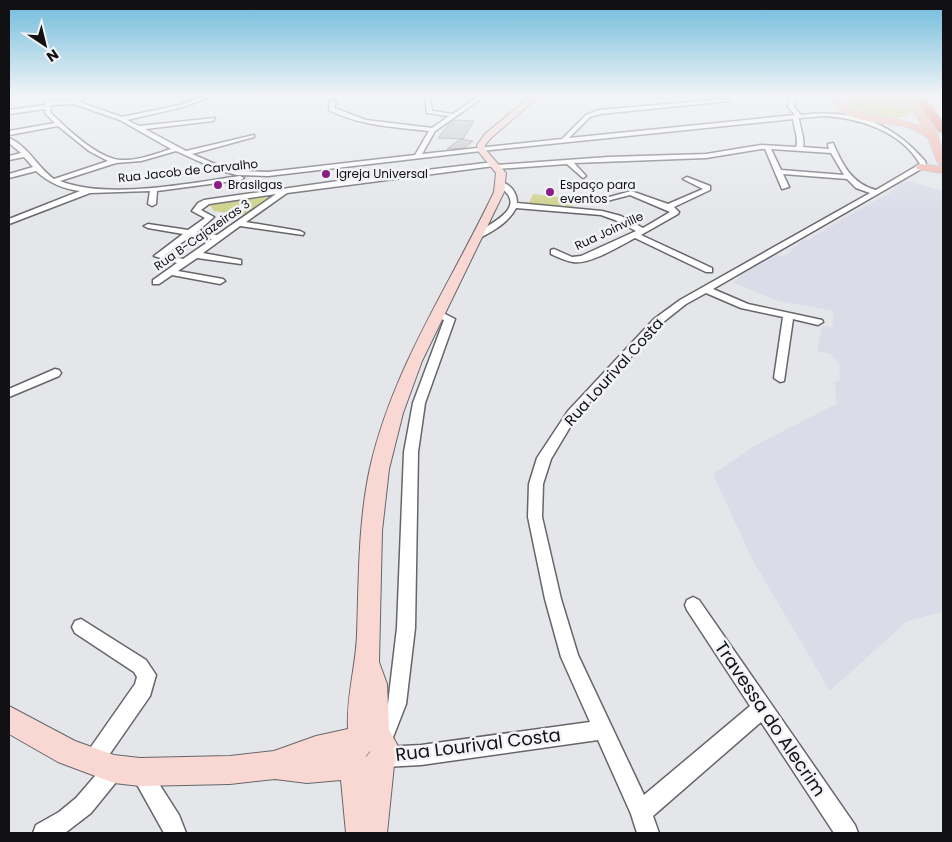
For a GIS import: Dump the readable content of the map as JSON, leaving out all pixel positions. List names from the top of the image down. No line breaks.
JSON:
{"streets":{"street":["Rua Jacob de Carvalho","Rua Joinville","Rua B-Cajazeiras 3","Rua Lourival Costa","Travessa do Alecrim"]},"places":["Igreja Universal","Brasilgas","Espaço para eventos"],"north":"bottom right"}
